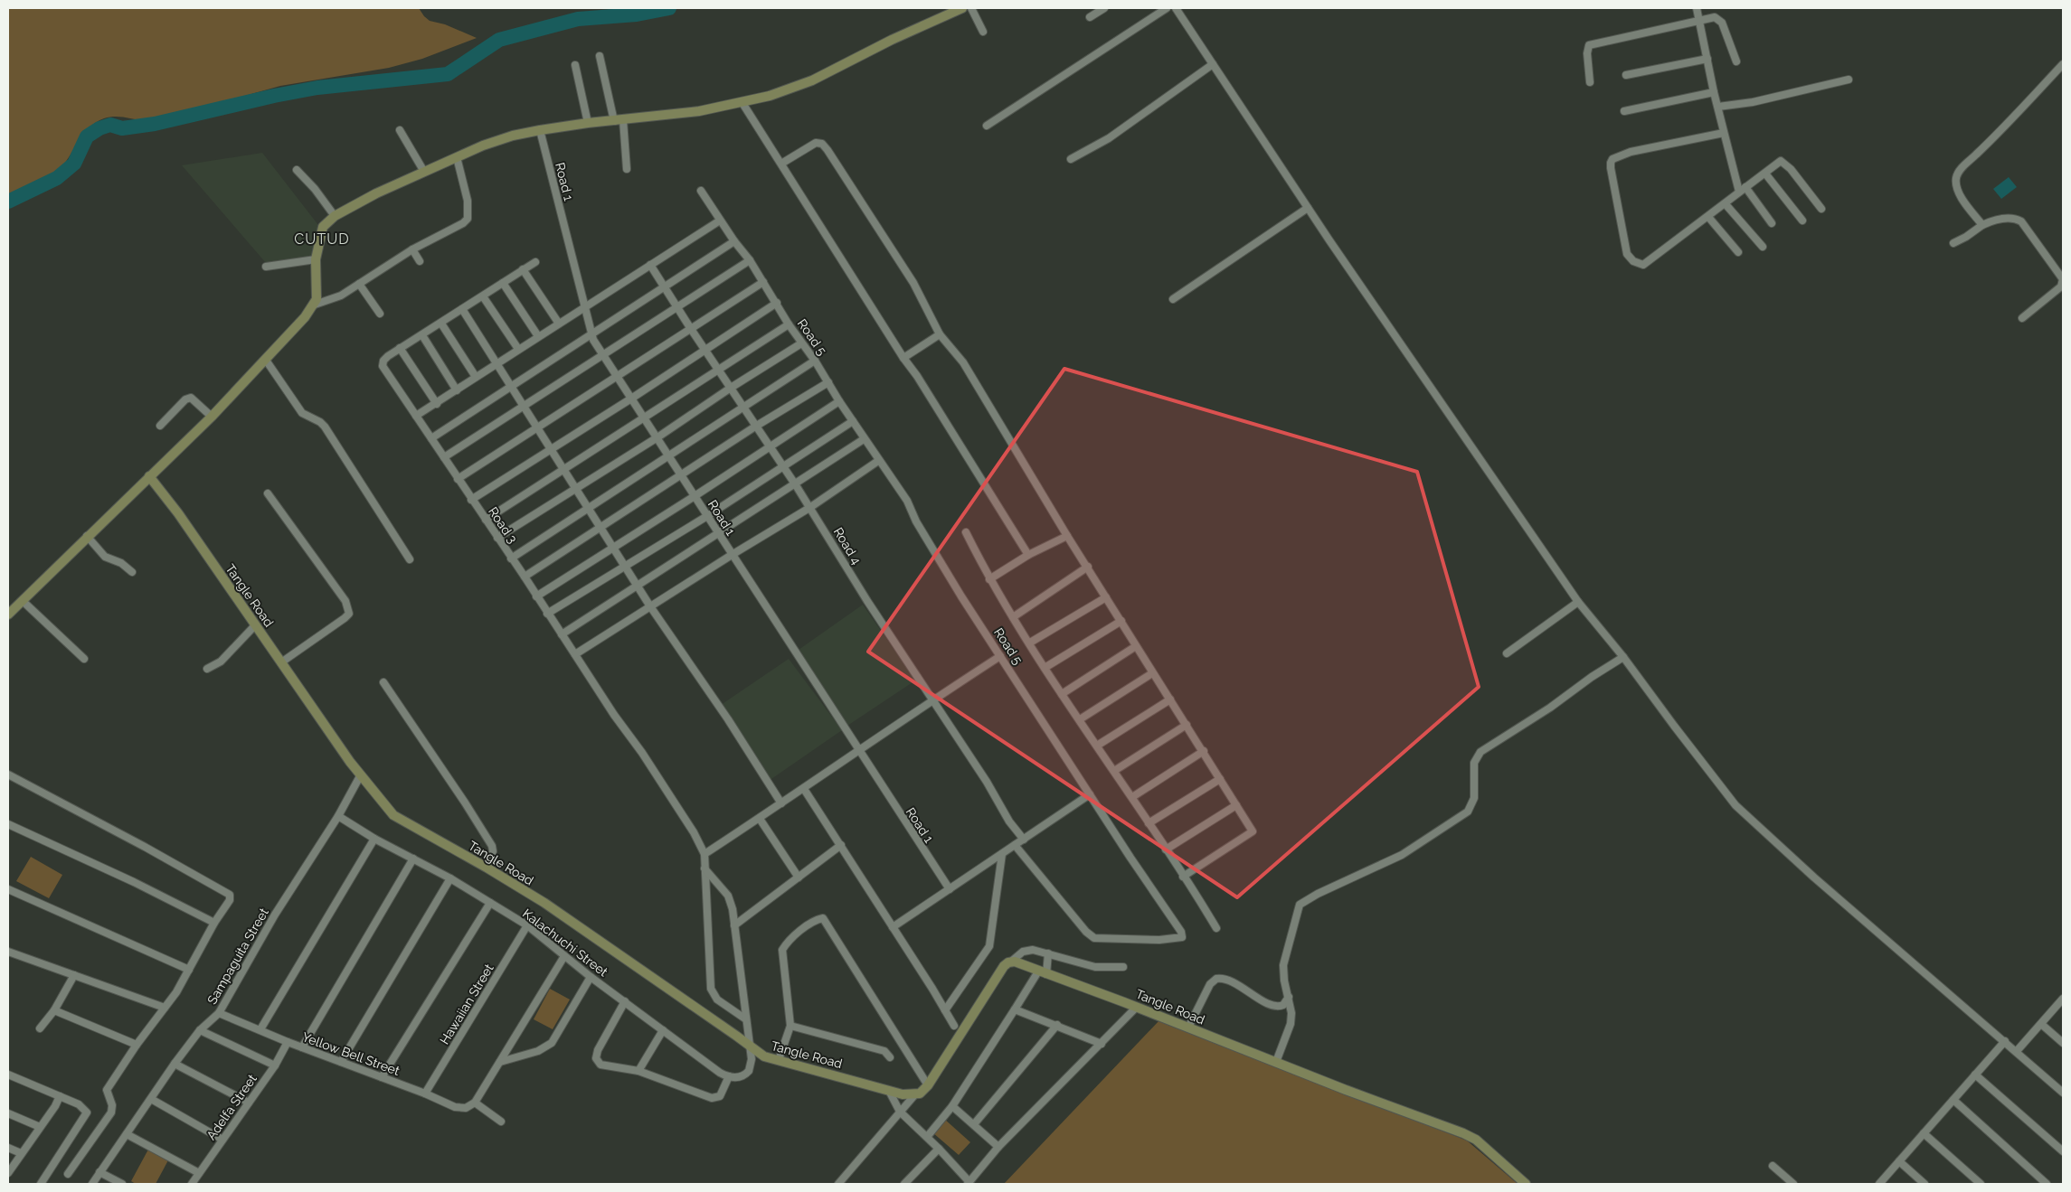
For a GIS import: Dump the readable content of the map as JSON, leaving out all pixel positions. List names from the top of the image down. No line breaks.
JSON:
{"streets":{"street":["Road 1","Road 5","Road 3","Road 4","Tangle Road","Kalachuchi Street","Sampaguita Street","Hawaiian Street","Yellow Bell Street","Adelfa Street"]},"crossings":[["Tangle Road","Sampaguita Street"],["Kalachuchi Street","Sampaguita Street"],["Kalachuchi Street","Hawaiian Street"],["Sampaguita Street","Yellow Bell Street"],["Hawaiian Street","Yellow Bell Street"],["Yellow Bell Street","Adelfa Street"]],"districts":["CUTUD"]}
